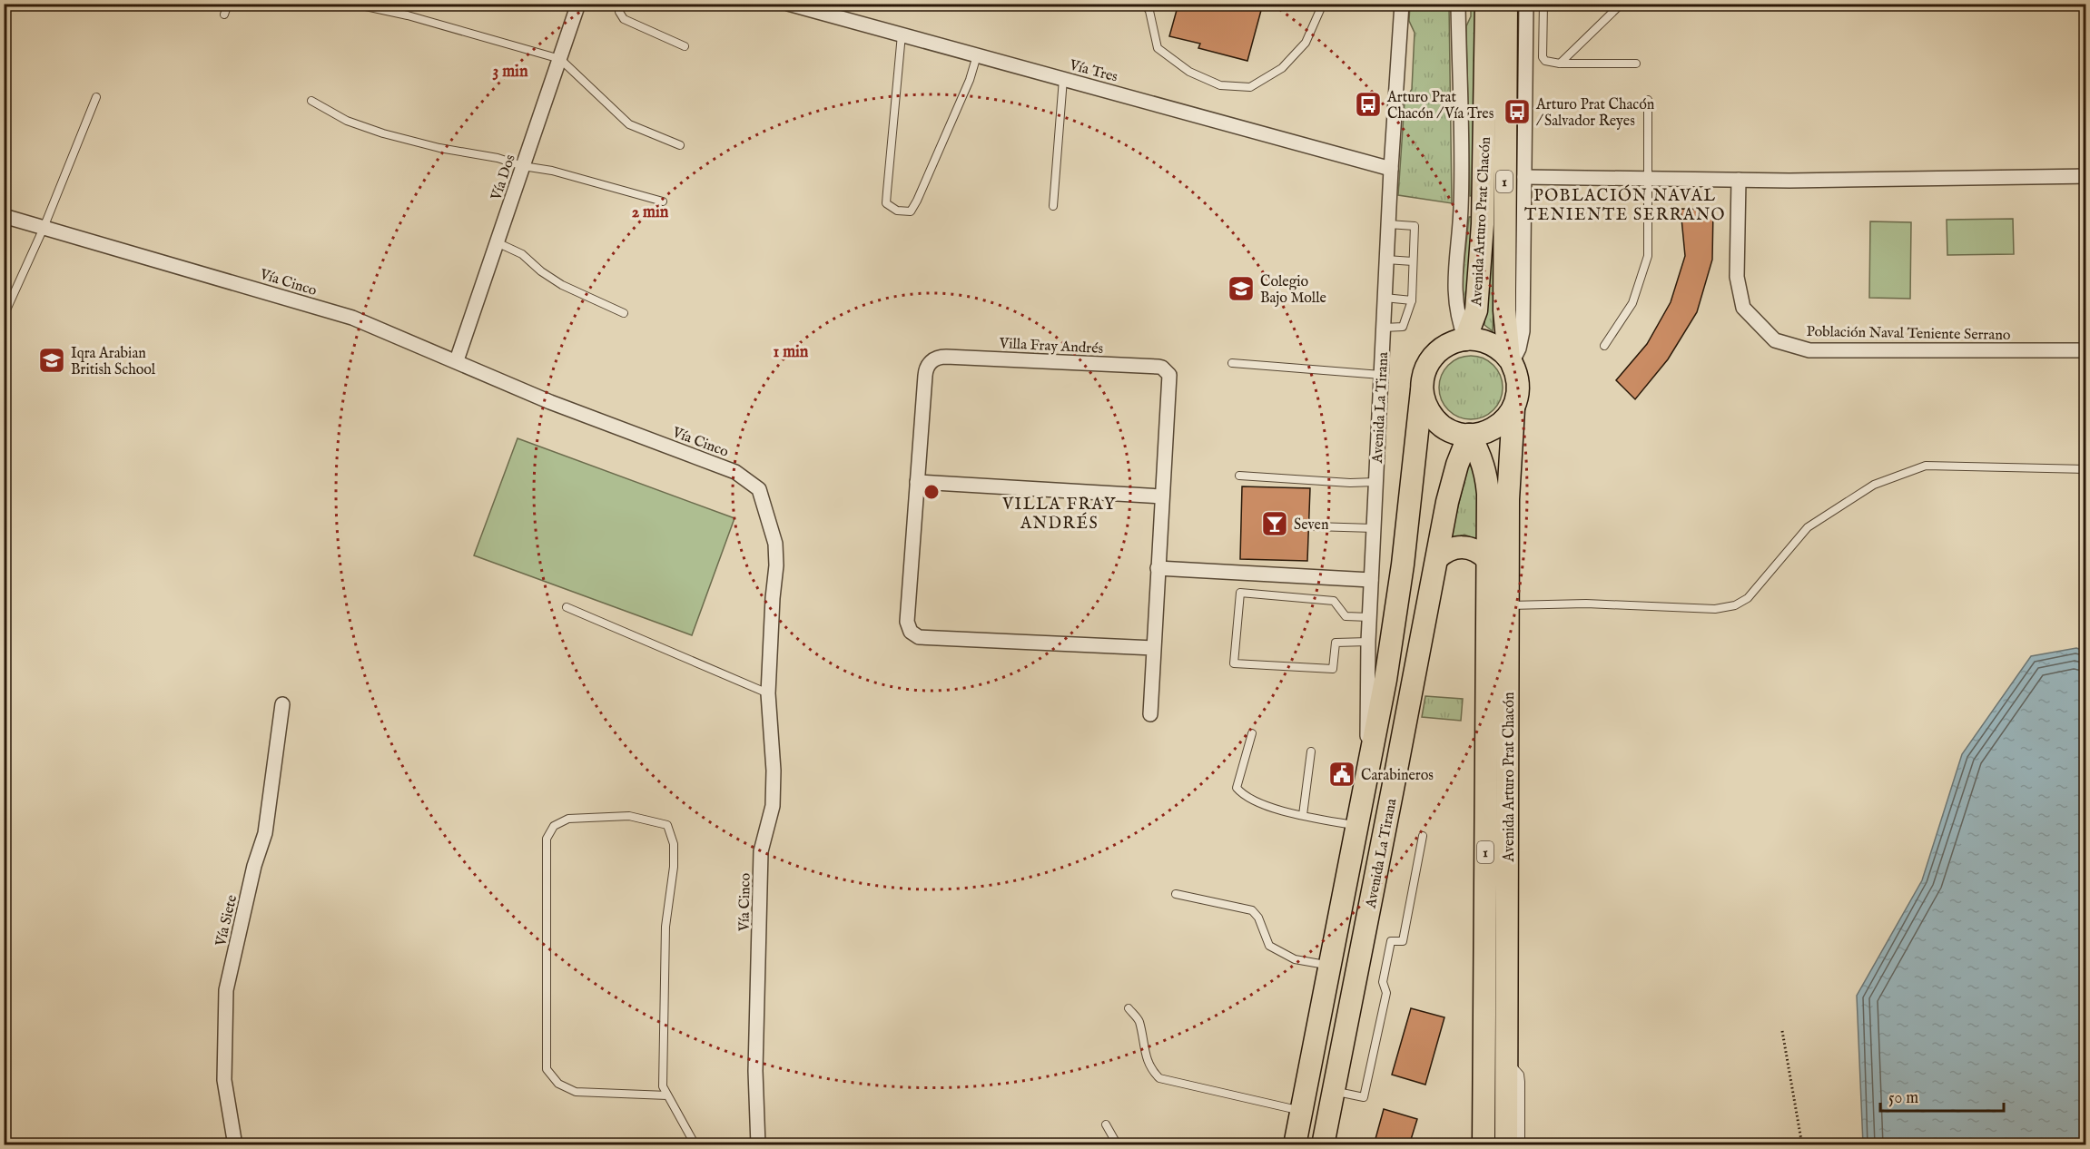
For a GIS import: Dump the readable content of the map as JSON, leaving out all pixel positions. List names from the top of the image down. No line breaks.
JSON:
{"streets":{"main road":["1","Avenida Arturo Prat Chacón","Avenida La Tirana"],"street":["Vía Tres","Vía Dos","Vía Cinco","Población Naval Teniente Serrano","Villa Fray Andrés","Vía Siete"]},"crossings":[["Vía Tres","Avenida La Tirana"],["Vía Dos","Vía Cinco"],["Avenida Arturo Prat Chacón","Avenida La Tirana"]],"districts":["POBLACIÓN NAVAL TENIENTE SERRANO","VILLA FRAY ANDRÉS"],"places":{"bus stop":["Arturo Prat Chacón / Vía Tres","Arturo Prat Chacón / Salvador Reyes"],"school or university":["Colegio Bajo Molle","Iqra Arabian British School"],"bar":["Seven"],"public building":["Carabineros"]},"scale_bar":"50 m","rings":["3 min","2 min","1 min"]}
